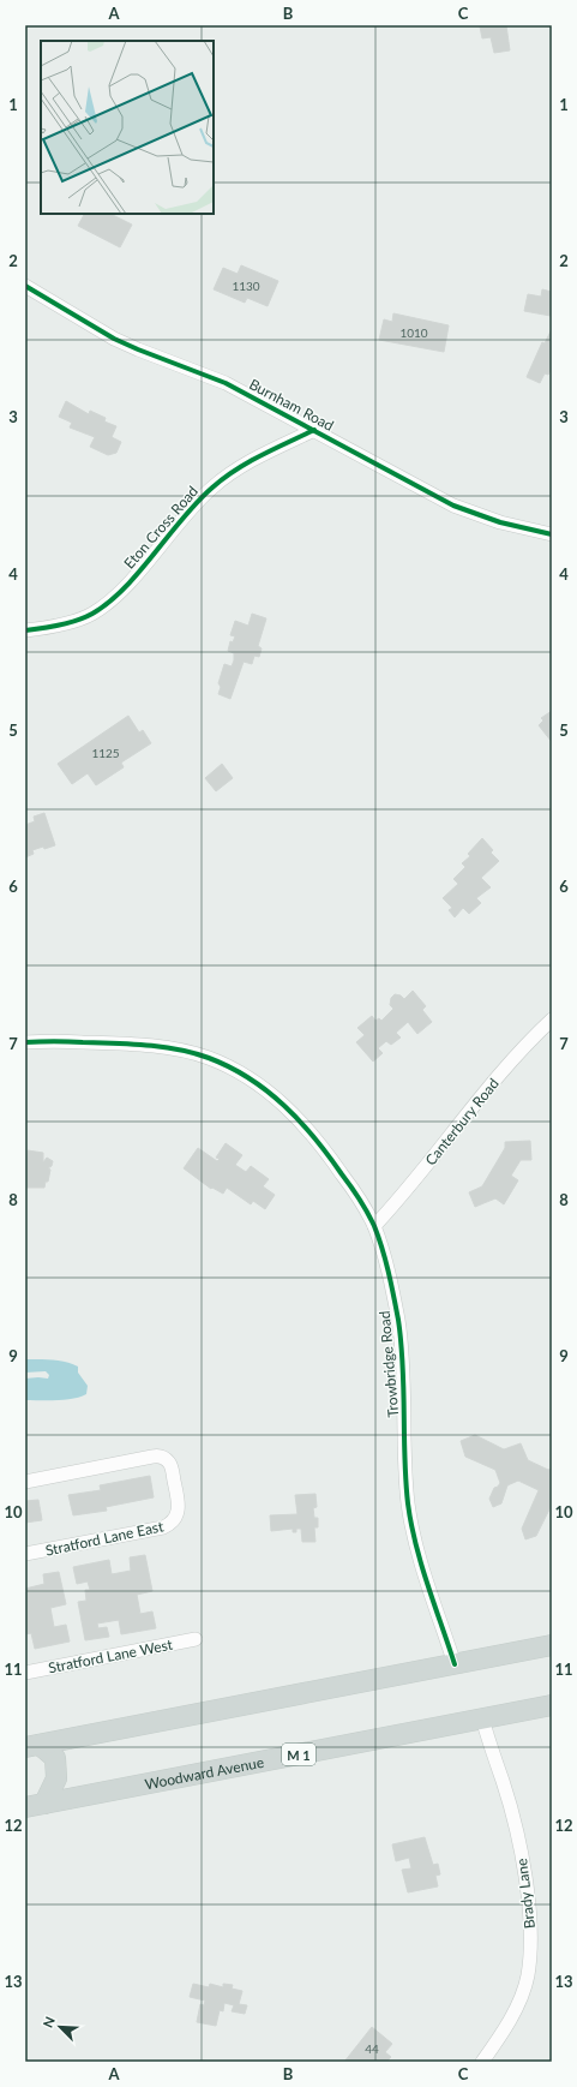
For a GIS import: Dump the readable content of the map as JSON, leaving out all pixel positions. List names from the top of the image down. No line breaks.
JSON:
{"streets":{"main road":["M 1","Woodward Avenue"],"street":["Burnham Road","Eton Cross Road","Canterbury Road","Trowbridge Road","Stratford Lane East","Stratford Lane West","Brady Lane"]},"crossings":[["Burnham Road","Eton Cross Road"],["Canterbury Road","Trowbridge Road"],["Woodward Avenue","Brady Lane"]],"house_numbers":["1130","1010","1125","44"],"north":"top left","grid":{"columns":["A","B","C"],"rows":["1","2","3","4","5","6","7","8","9","10","11","12","13"]}}
